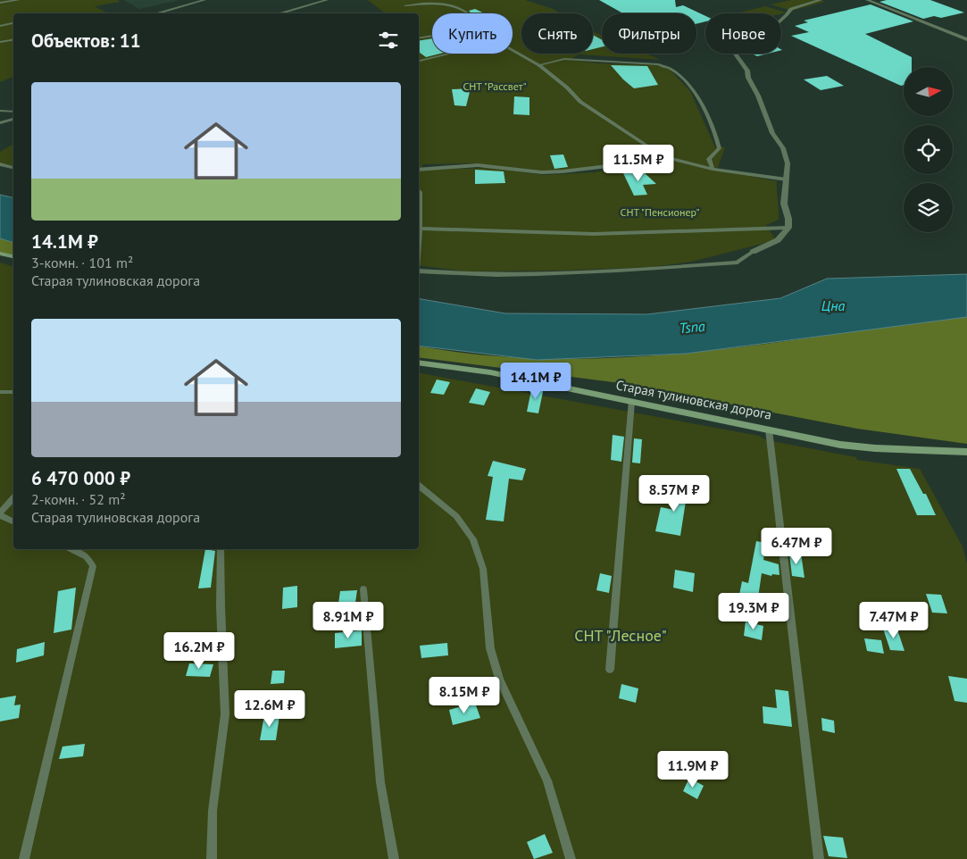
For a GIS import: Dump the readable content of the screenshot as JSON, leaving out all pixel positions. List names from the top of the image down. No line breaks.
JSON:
{"streets":{"street":["Старая тулиновская дорога"]},"water":["Цна","Tsna"],"parks":["СНТ \"Рассвет\"","СНТ \"Пенсионер\"","СНТ \"Лесное\""],"north":"right","page":{"chip":["Купить","Снять","Фильтры","Новое"],"heading":"Объектов: 11","list":[{"name":"14.1M ₽","note":"3-комн. · 101 m² · Старая тулиновская дорога"},{"name":"6 470 000 ₽","note":"2-комн. · 52 m² · Старая тулиновская дорога"}],"price":["11.5M ₽","14.1M ₽","8.57M ₽","6.47M ₽","19.3M ₽","8.91M ₽","7.47M ₽","16.2M ₽","8.15M ₽","12.6M ₽","11.9M ₽"]}}
